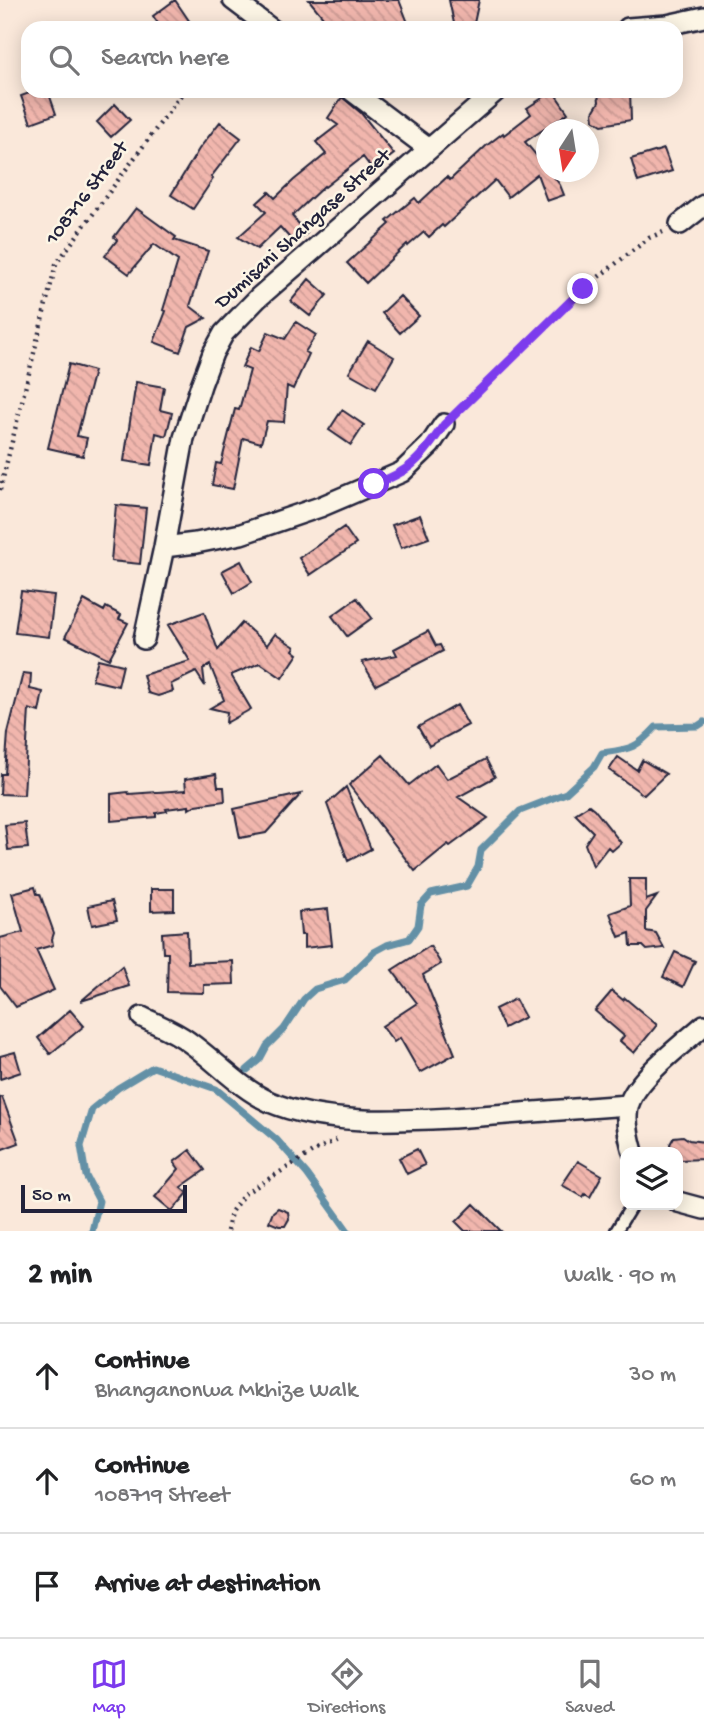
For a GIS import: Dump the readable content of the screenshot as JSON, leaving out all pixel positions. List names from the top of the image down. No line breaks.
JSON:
{"streets":{"street":["Dumisani Shangase Street"],"path":["108716 Street"]},"scale_bar":"50 m","north":"bottom","page":{"search":"Search here","scale":"50 m","heading":["2 min","Walk · 90 m"],"list":[["Continue","Bhanganonwa Mkhize Walk","30 m"],["Continue","108719 Street","60 m"],"Arrive at destination"],"nav":["Map","Directions","Saved"]}}
